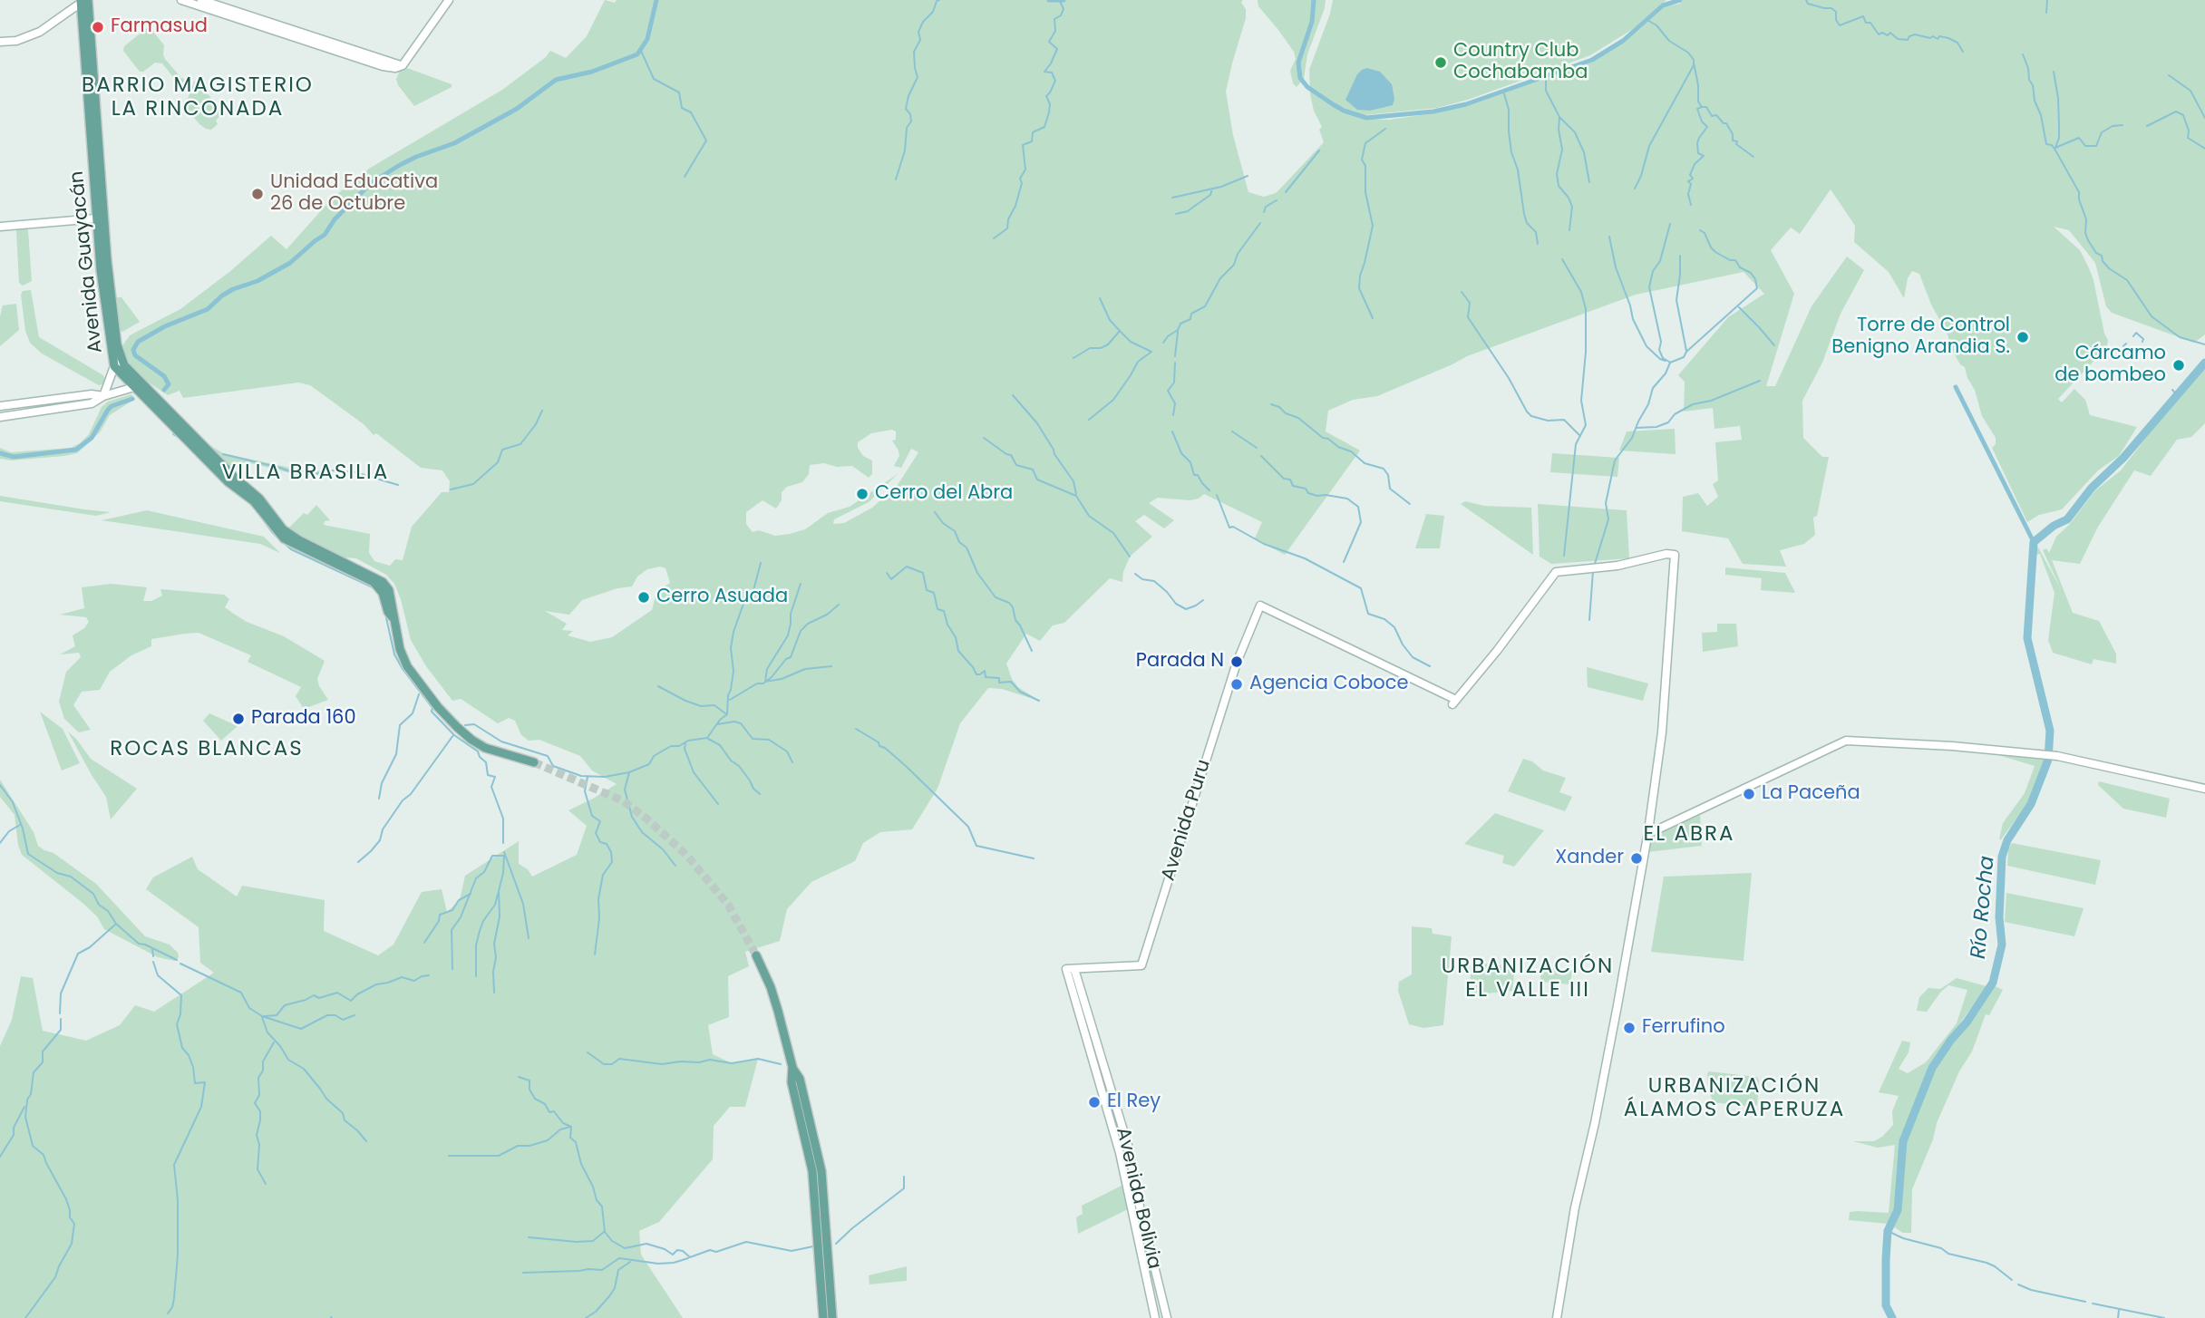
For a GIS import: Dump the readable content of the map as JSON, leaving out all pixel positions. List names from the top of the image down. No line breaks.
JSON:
{"streets":{"main road":["Avenida Guayacán"],"street":["Avenida Puru","Avenida Bolivia"]},"crossings":[["Avenida Puru","Avenida Bolivia"]],"districts":["BARRIO MAGISTERIO LA RINCONADA","VILLA BRASILIA","ROCAS BLANCAS","EL ABRA","URBANIZACIÓN EL VALLE III","URBANIZACIÓN ÁLAMOS CAPERUZA"],"water":["Río Rocha"],"places":["Farmasud","Country Club Cochabamba","Unidad Educativa 26 de Octubre","Torre de Control Benigno Arandia S.","Cárcamo de bombeo","Cerro del Abra","Cerro Asuada","Parada N","Agencia Coboce","Parada 160","La Paceña","Xander","Ferrufino","El Rey"]}
